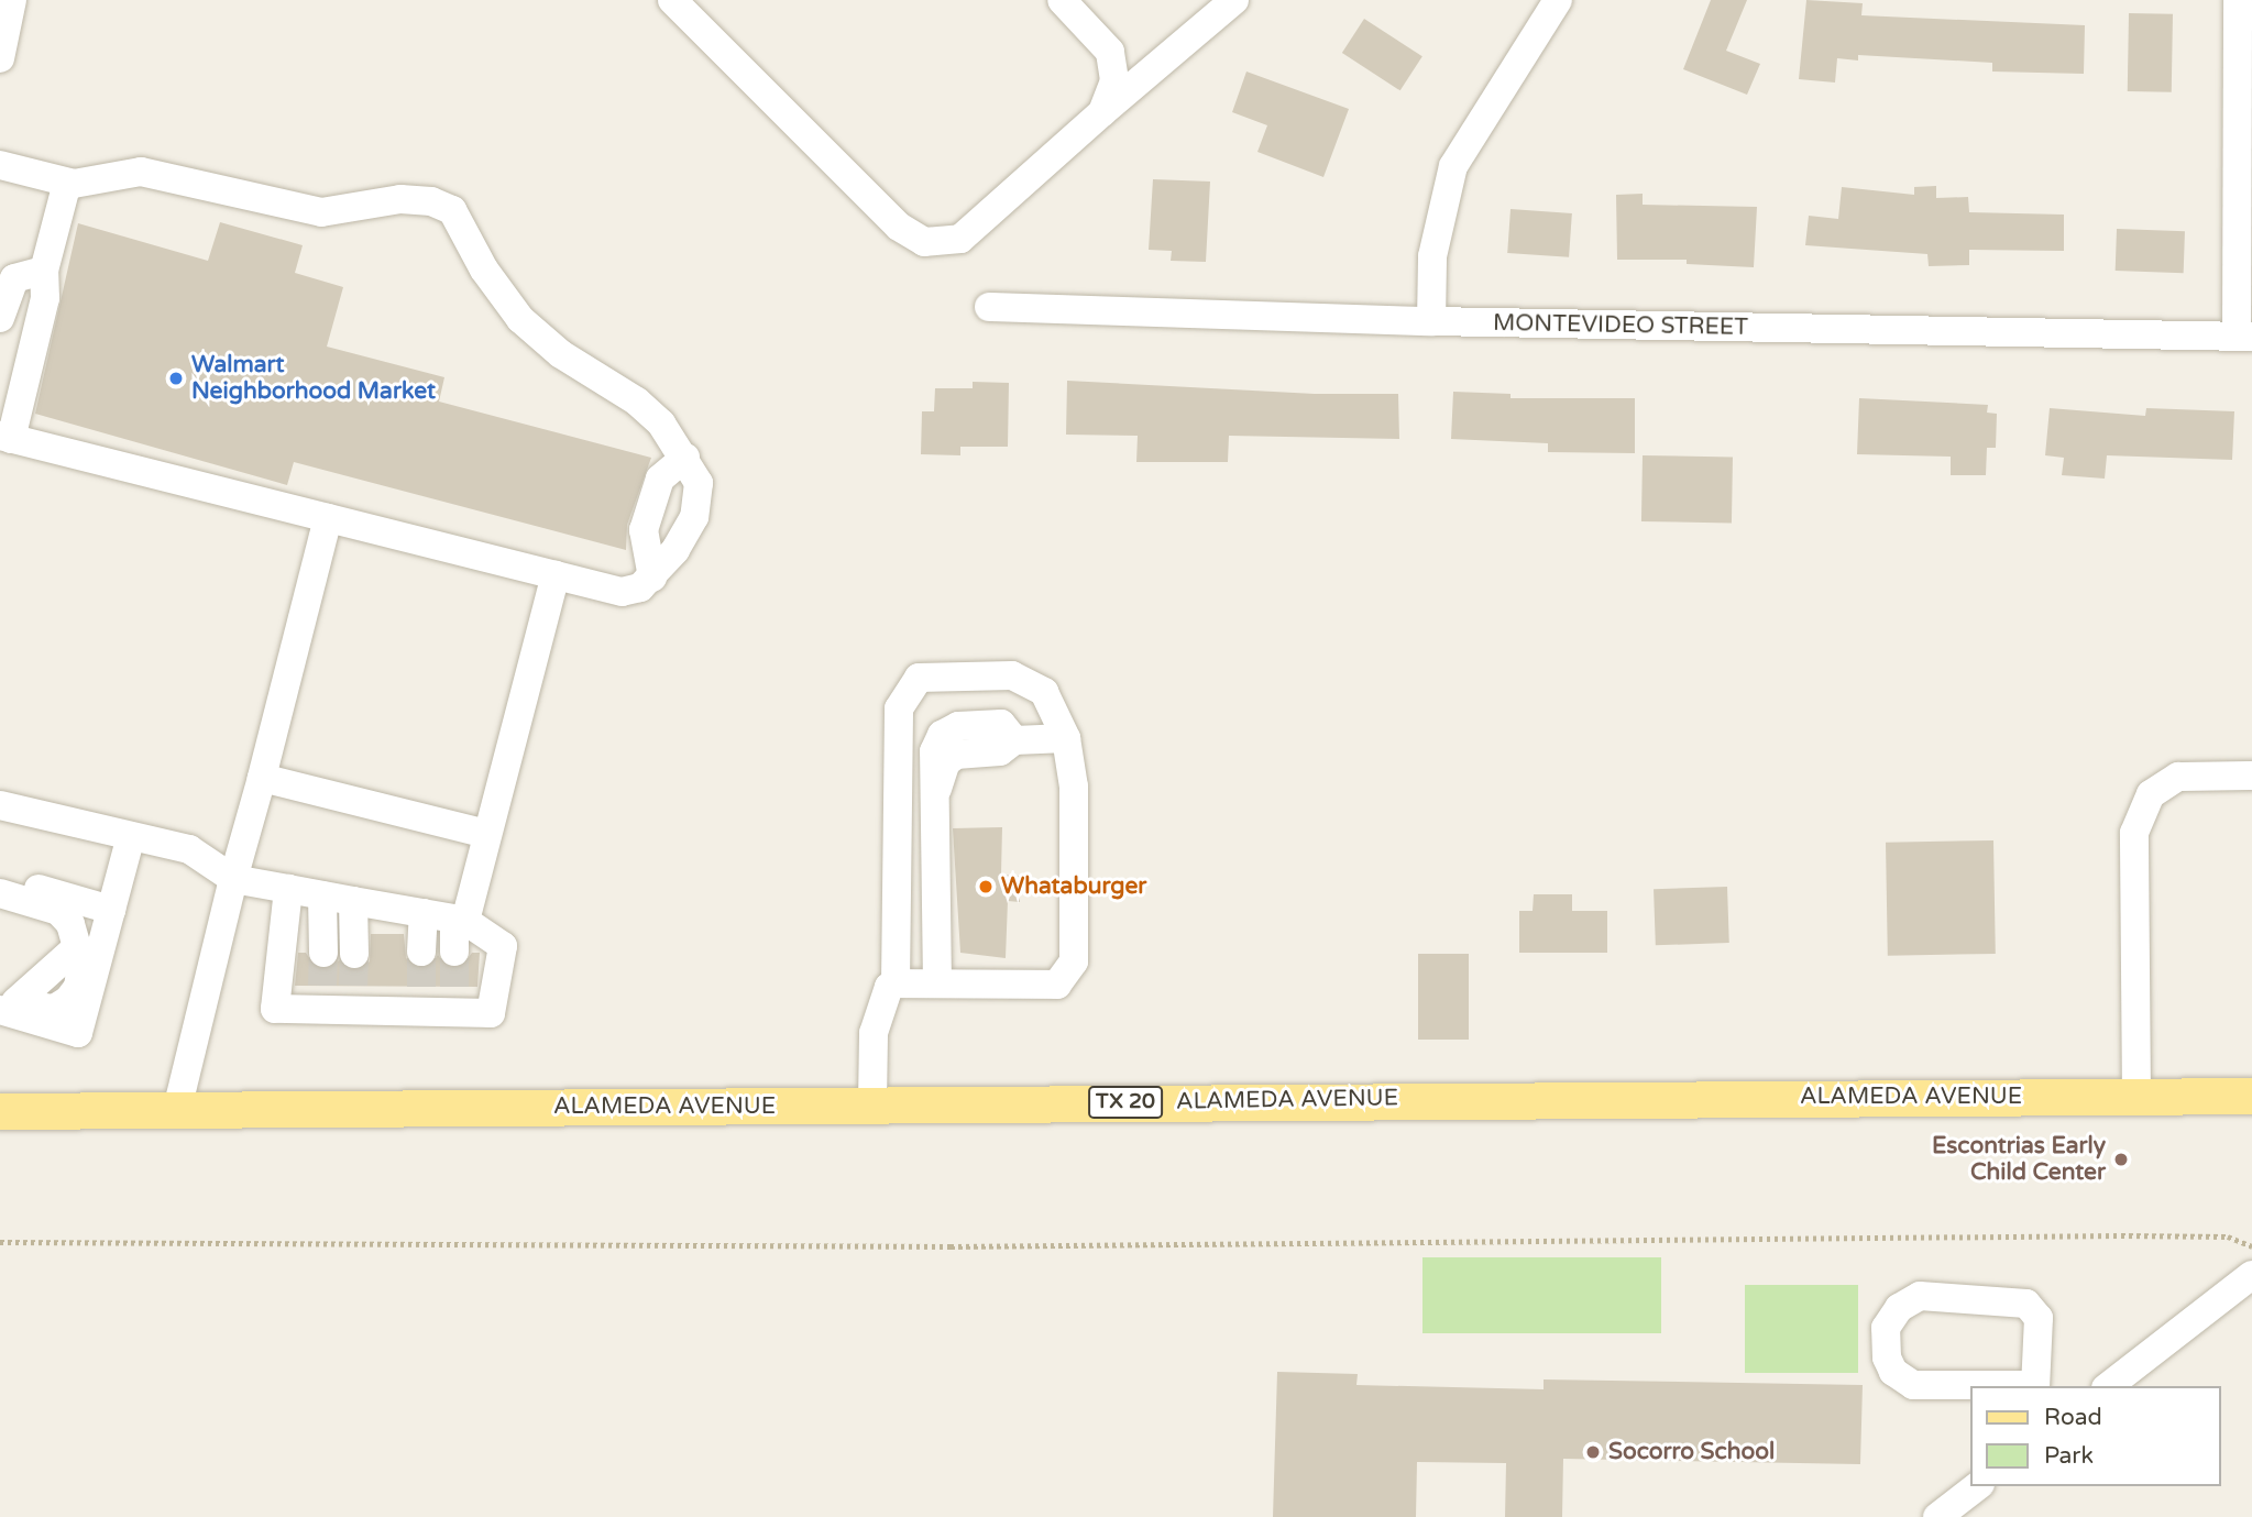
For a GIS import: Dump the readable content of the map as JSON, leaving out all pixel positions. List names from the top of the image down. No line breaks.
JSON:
{"streets":{"main road":["ALAMEDA AVENUE","TX 20"],"street":["MONTEVIDEO STREET"]},"places":["Walmart Neighborhood Market","Whataburger","Escontrias Early Child Center","Socorro School"],"legend":["Road","Park"]}
